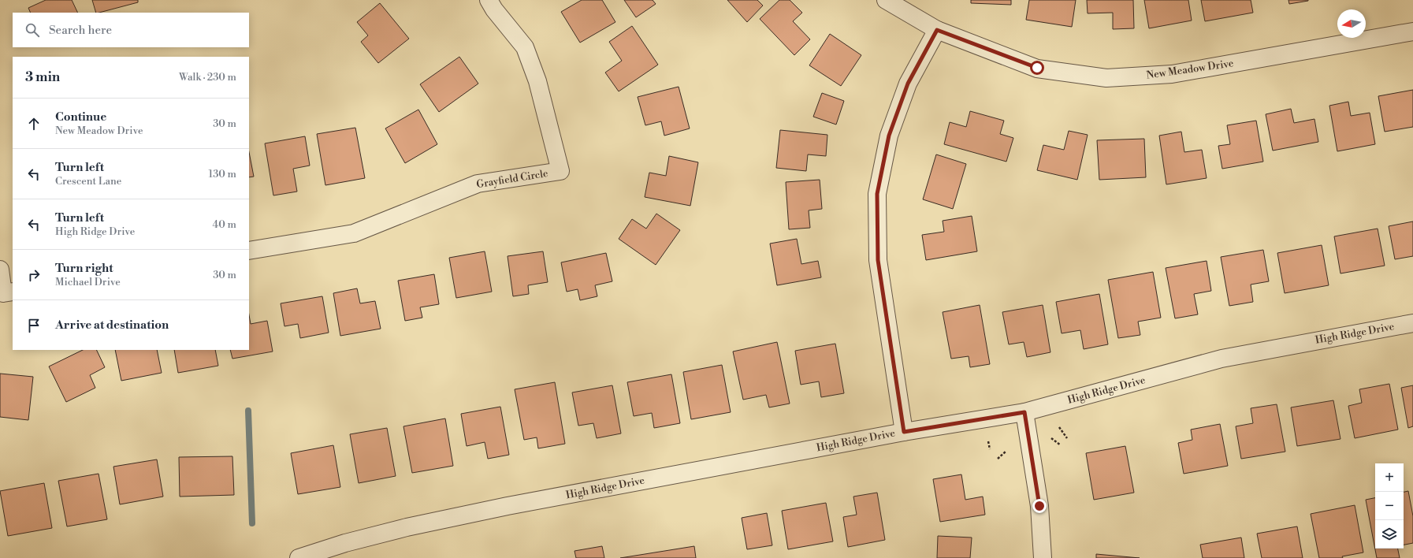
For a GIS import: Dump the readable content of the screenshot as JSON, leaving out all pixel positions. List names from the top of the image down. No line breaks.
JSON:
{"streets":{"street":["New Meadow Drive","Grayfield Circle","High Ridge Drive"]},"north":"left","page":{"search":"Search here","heading":["3 min","Walk · 230 m"],"list":[["Continue","New Meadow Drive","30 m"],["Turn left","Crescent Lane","130 m"],["Turn left","High Ridge Drive","40 m"],["Turn right","Michael Drive","30 m"],"Arrive at destination"],"map_buttons":["+","−"]}}
